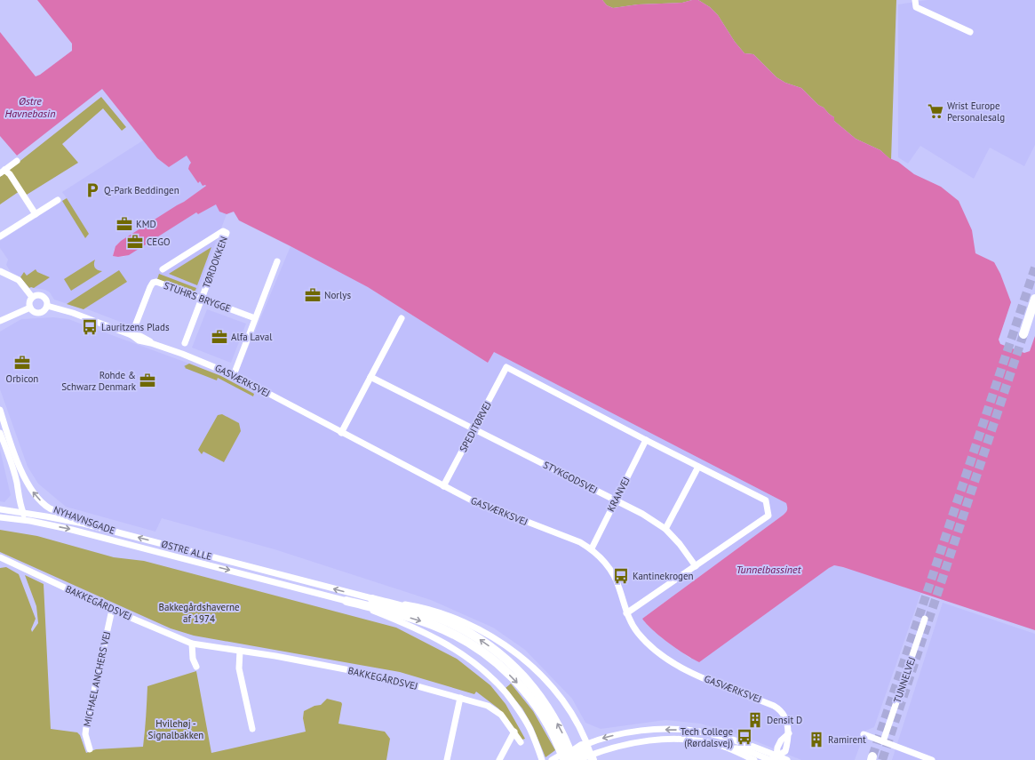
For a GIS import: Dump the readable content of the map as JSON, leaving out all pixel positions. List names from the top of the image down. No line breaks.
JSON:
{"streets":{"street":["TØRDOKKEN","STUHRS BRYGGE","GASVÆRKSVEJ","SPEDITØRVEJ","STYKGODSVEJ","KRANVEJ","NYHAVNSGADE","ØSTRE ALLE","BAKKEGÅRDSVEJ","MICHAEL ANCHERS VEJ","TUNNELVEJ"]},"crossings":[["TØRDOKKEN","STUHRS BRYGGE"],["STUHRS BRYGGE","GASVÆRKSVEJ"],["GASVÆRKSVEJ","SPEDITØRVEJ"],["GASVÆRKSVEJ","KRANVEJ"],["SPEDITØRVEJ","STYKGODSVEJ"],["SPEDITØRVEJ","KRANVEJ"],["STYKGODSVEJ","KRANVEJ"],["NYHAVNSGADE","ØSTRE ALLE"],["BAKKEGÅRDSVEJ","MICHAEL ANCHERS VEJ"]],"one_way":["NYHAVNSGADE"],"water":["Østre Havnebasin","Tunnelbassinet"],"parks":["Bakkegårdshaverne af 1974","Hvilehøj - Signalbakken"],"places":{"supermarket":["Wrist Europe Personalesalg"],"parking":["Q-Park Beddingen"],"office":["KMD","CEGO","Norlys","Alfa Laval","Orbicon","Rohde & Schwarz Denmark"],"bus stop":["Lauritzens Plads","Kantinekrogen","Tech College (Rørdalsvej)"],"building":["Densit D","Ramirent"]}}
